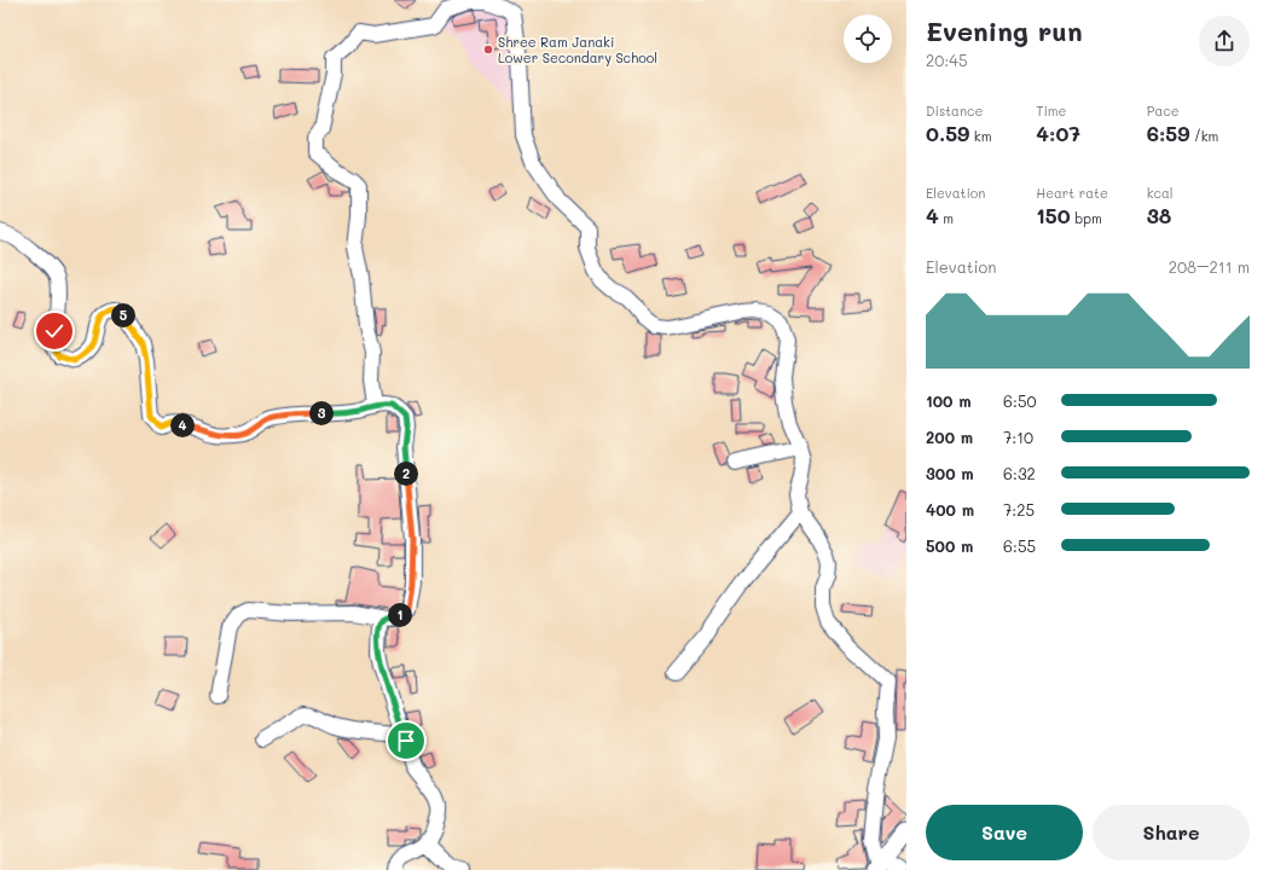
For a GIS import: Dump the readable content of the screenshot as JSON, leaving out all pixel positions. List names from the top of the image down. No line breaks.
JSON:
{"places":["Shree Ram Janaki Lower Secondary School"],"page":{"heading":["Evening run","20:45"],"stats":[["Distance","0.59 km"],["Time","4:07"],["Pace","6:59 /km"],["Elevation","4 m"],["Heart rate","150 bpm"],["kcal","38"]],"chart":["Elevation","208–211 m"],"pins":["5","3","4","2","1"],"list":[{"name":"100 m","note":"6:50"},{"name":"200 m","note":"7:10"},{"name":"300 m","note":"6:32"},{"name":"400 m","note":"7:25"},{"name":"500 m","note":"6:55"}],"buttons":["Save","Share"]}}
